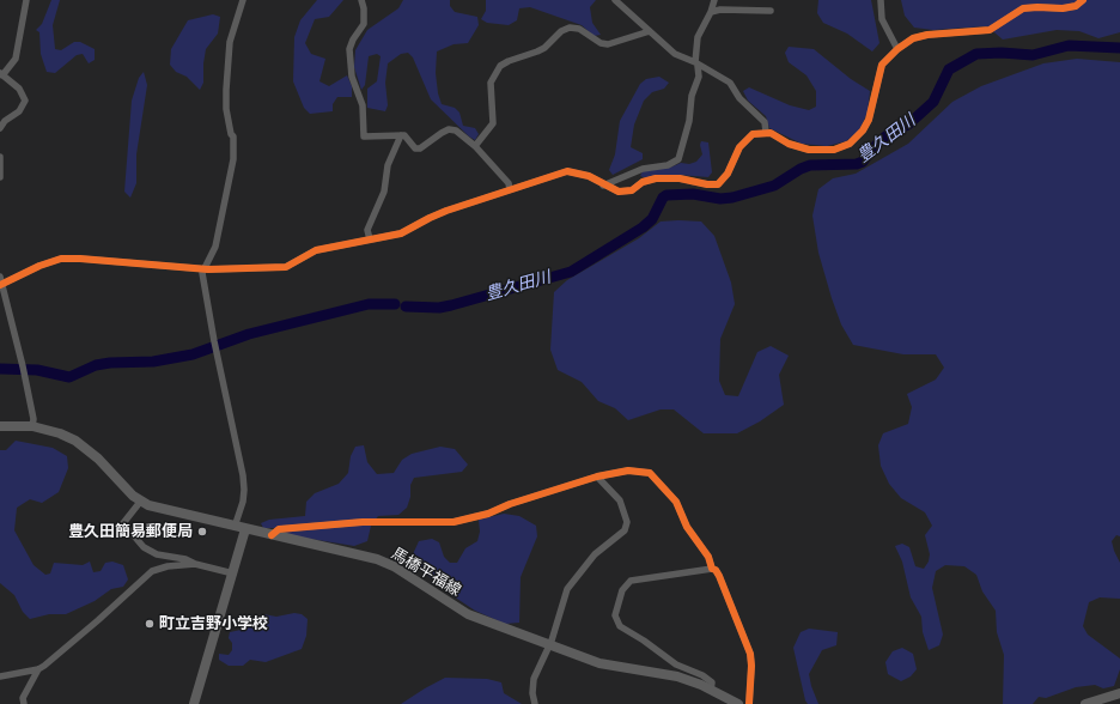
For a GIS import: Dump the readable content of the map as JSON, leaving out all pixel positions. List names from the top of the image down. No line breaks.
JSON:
{"streets":{"main road":["馬橋平福線"]},"water":["豊久田川"],"places":["豊久田簡易郵便局","町立吉野小学校"]}
